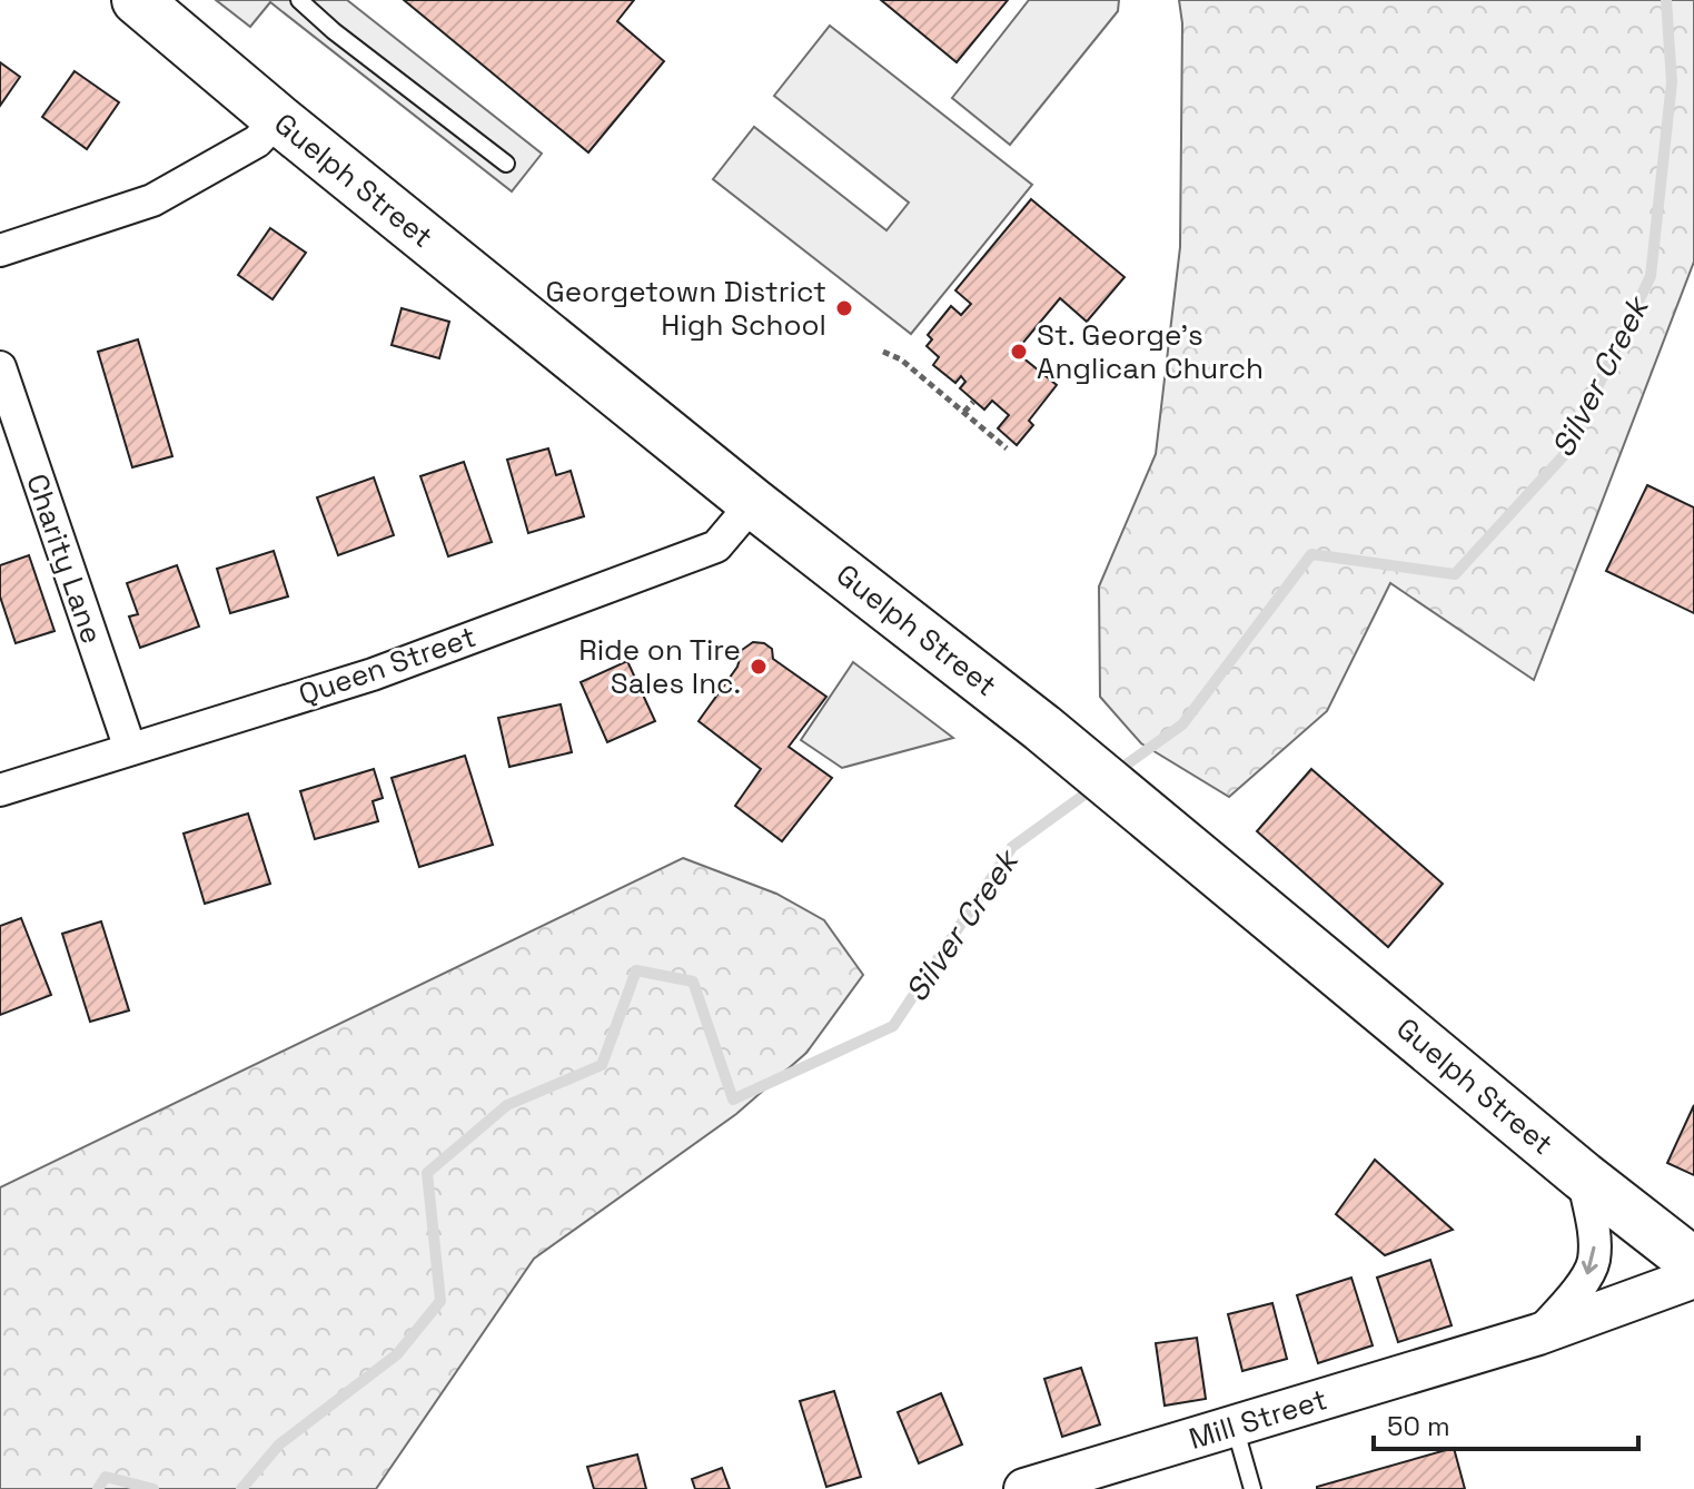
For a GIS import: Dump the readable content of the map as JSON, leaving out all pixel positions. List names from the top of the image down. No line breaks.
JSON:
{"streets":{"main road":["Guelph Street"],"street":["Charity Lane","Queen Street","Mill Street"]},"crossings":[["Guelph Street","Queen Street"],["Charity Lane","Queen Street"]],"water":["Silver Creek"],"places":["Georgetown District High School","St. George's Anglican Church","Ride on Tire Sales Inc."],"scale_bar":"50 m"}
